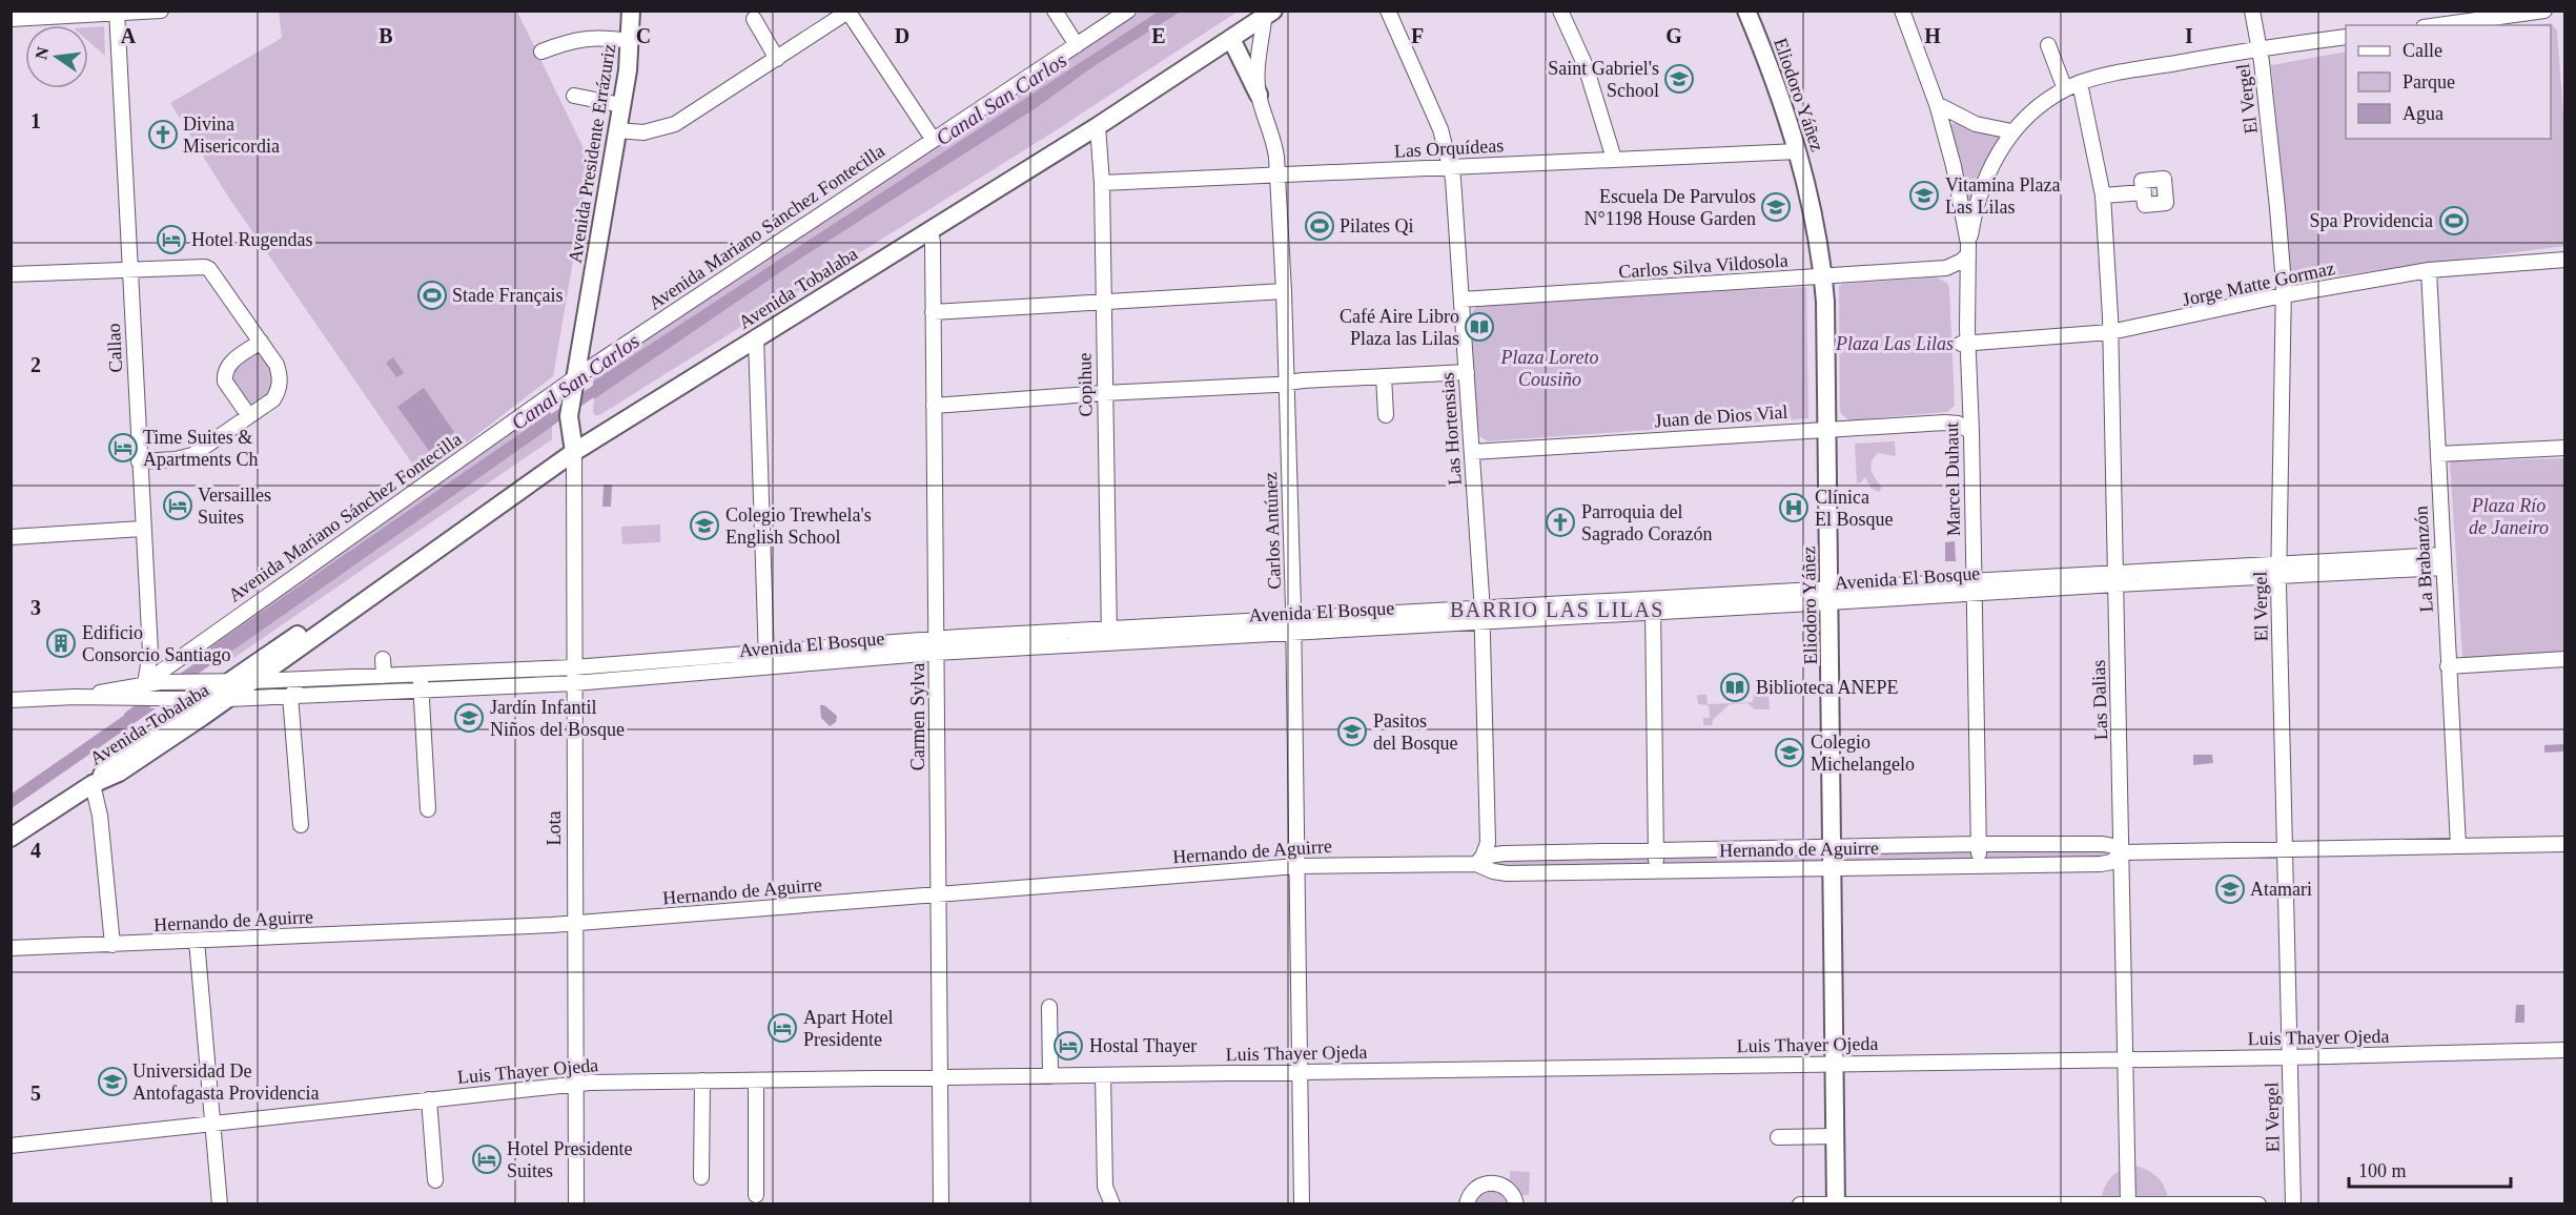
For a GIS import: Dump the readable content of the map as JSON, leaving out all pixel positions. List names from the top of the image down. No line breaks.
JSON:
{"streets":{"main road":["Eliodoro Yáñez","Avenida Presidente Errázuriz","Avenida Tobalaba","Lota"],"street":["El Vergel","Las Orquídeas","Avenida Mariano Sánchez Fontecilla","Carlos Silva Vildosola","Jorge Matte Gormaz","Callao","Copihue","Juan de Dios Vial","Las Hortensias","Marcel Duhaut","Carlos Antúnez","La Brabanzón","Avenida El Bosque","Las Dalias","Carmen Sylva","Hernando de Aguirre","Luis Thayer Ojeda"]},"crossings":[["Eliodoro Yáñez","Las Orquídeas"],["Eliodoro Yáñez","Carlos Silva Vildosola"],["Eliodoro Yáñez","Juan de Dios Vial"],["Eliodoro Yáñez","Avenida El Bosque"],["Eliodoro Yáñez","Hernando de Aguirre"],["Eliodoro Yáñez","Luis Thayer Ojeda"],["El Vergel","Jorge Matte Gormaz"],["El Vergel","Marcel Duhaut"],["El Vergel","Avenida El Bosque"],["El Vergel","Hernando de Aguirre"],["El Vergel","Luis Thayer Ojeda"],["Las Orquídeas","Copihue"],["Las Orquídeas","Las Hortensias"],["Las Orquídeas","Carlos Antúnez"],["Avenida Presidente Errázuriz","Avenida Mariano Sánchez Fontecilla"],["Avenida Presidente Errázuriz","Lota"],["Avenida Mariano Sánchez Fontecilla","Avenida El Bosque"],["Avenida Mariano Sánchez Fontecilla","Lota"],["Carlos Silva Vildosola","Las Hortensias"],["Carlos Silva Vildosola","Marcel Duhaut"],["Jorge Matte Gormaz","Marcel Duhaut"],["Jorge Matte Gormaz","La Brabanzón"],["Jorge Matte Gormaz","Las Dalias"],["Avenida Tobalaba","Copihue"],["Avenida Tobalaba","Carlos Antúnez"],["Avenida Tobalaba","Avenida El Bosque"],["Avenida Tobalaba","Carmen Sylva"],["Avenida Tobalaba","Lota"],["Callao","Avenida El Bosque"],["Copihue","Avenida El Bosque"],["Juan de Dios Vial","Las Hortensias"],["Juan de Dios Vial","Marcel Duhaut"],["Las Hortensias","Avenida El Bosque"],["Las Hortensias","Hernando de Aguirre"],["Marcel Duhaut","Avenida El Bosque"],["Marcel Duhaut","Las Dalias"],["Marcel Duhaut","Hernando de Aguirre"],["Carlos Antúnez","Avenida El Bosque"],["Carlos Antúnez","Hernando de Aguirre"],["Carlos Antúnez","Luis Thayer Ojeda"],["La Brabanzón","Avenida El Bosque"],["La Brabanzón","Hernando de Aguirre"],["Avenida El Bosque","Las Dalias"],["Avenida El Bosque","Carmen Sylva"],["Avenida El Bosque","Lota"],["Las Dalias","Hernando de Aguirre"],["Las Dalias","Luis Thayer Ojeda"],["Carmen Sylva","Hernando de Aguirre"],["Carmen Sylva","Luis Thayer Ojeda"],["Lota","Hernando de Aguirre"],["Lota","Luis Thayer Ojeda"]],"districts":["BARRIO LAS LILAS"],"water":["Canal San Carlos"],"parks":["Plaza Las Lilas","Plaza Loreto Cousiño","Plaza Río de Janeiro"],"places":{"school or university":["Saint Gabriel's School","Vitamina Plaza Las Lilas","Escuela De Parvulos N°1198 House Garden","Colegio Trewhela's English School","Jardín Infantil Niños del Bosque","Pasitos del Bosque","Colegio Michelangelo","Atamari","Universidad De Antofagasta Providencia"],"church":["Divina Misericordia","Parroquia del Sagrado Corazón"],"sports":["Spa Providencia","Pilates Qi","Stade Français"],"hotel":["Hotel Rugendas","Time Suites & Apartments Ch","Versailles Suites","Apart Hotel Presidente","Hostal Thayer","Hotel Presidente Suites"],"library":["Café Aire Libro Plaza las Lilas","Biblioteca ANEPE"],"hospital":["Clínica El Bosque"],"building":["Edificio Consorcio Santiago"]},"legend":["Calle","Parque","Agua"],"scale_bar":"100 m","north":"left","grid":{"columns":["A","B","C","D","E","F","G","H","I"],"rows":["1","2","3","4","5"]}}
